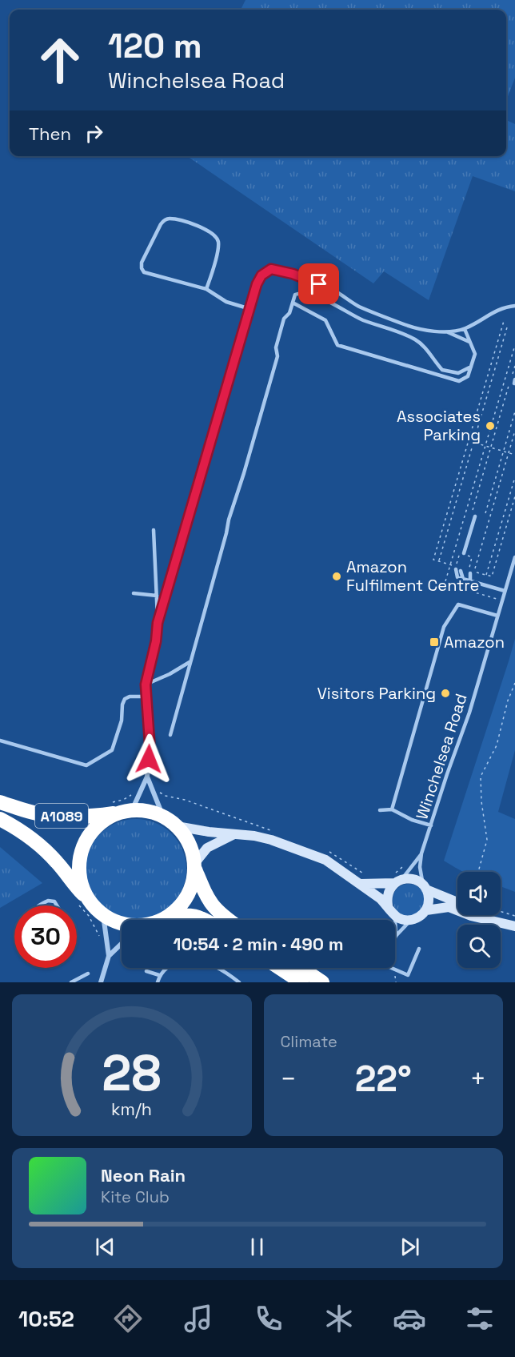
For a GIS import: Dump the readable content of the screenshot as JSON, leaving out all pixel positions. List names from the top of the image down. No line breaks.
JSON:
{"streets":{"highway":["A1089"],"lane":["Winchelsea Road"]},"places":{"other":["Associates Parking","Amazon Fulfilment Centre","Visitors Parking"],"transit":["Amazon"]},"page":{"turn":["120 m","Winchelsea Road"],"then":"Then","limit":"30","trip":"10:54 · 2 min · 490 m","tile":"Climate","heat":["−","22°","+"],"song":["Neon Rain","Kite Club"],"tabs":"10:52","gauge":["28","km/h"]}}
